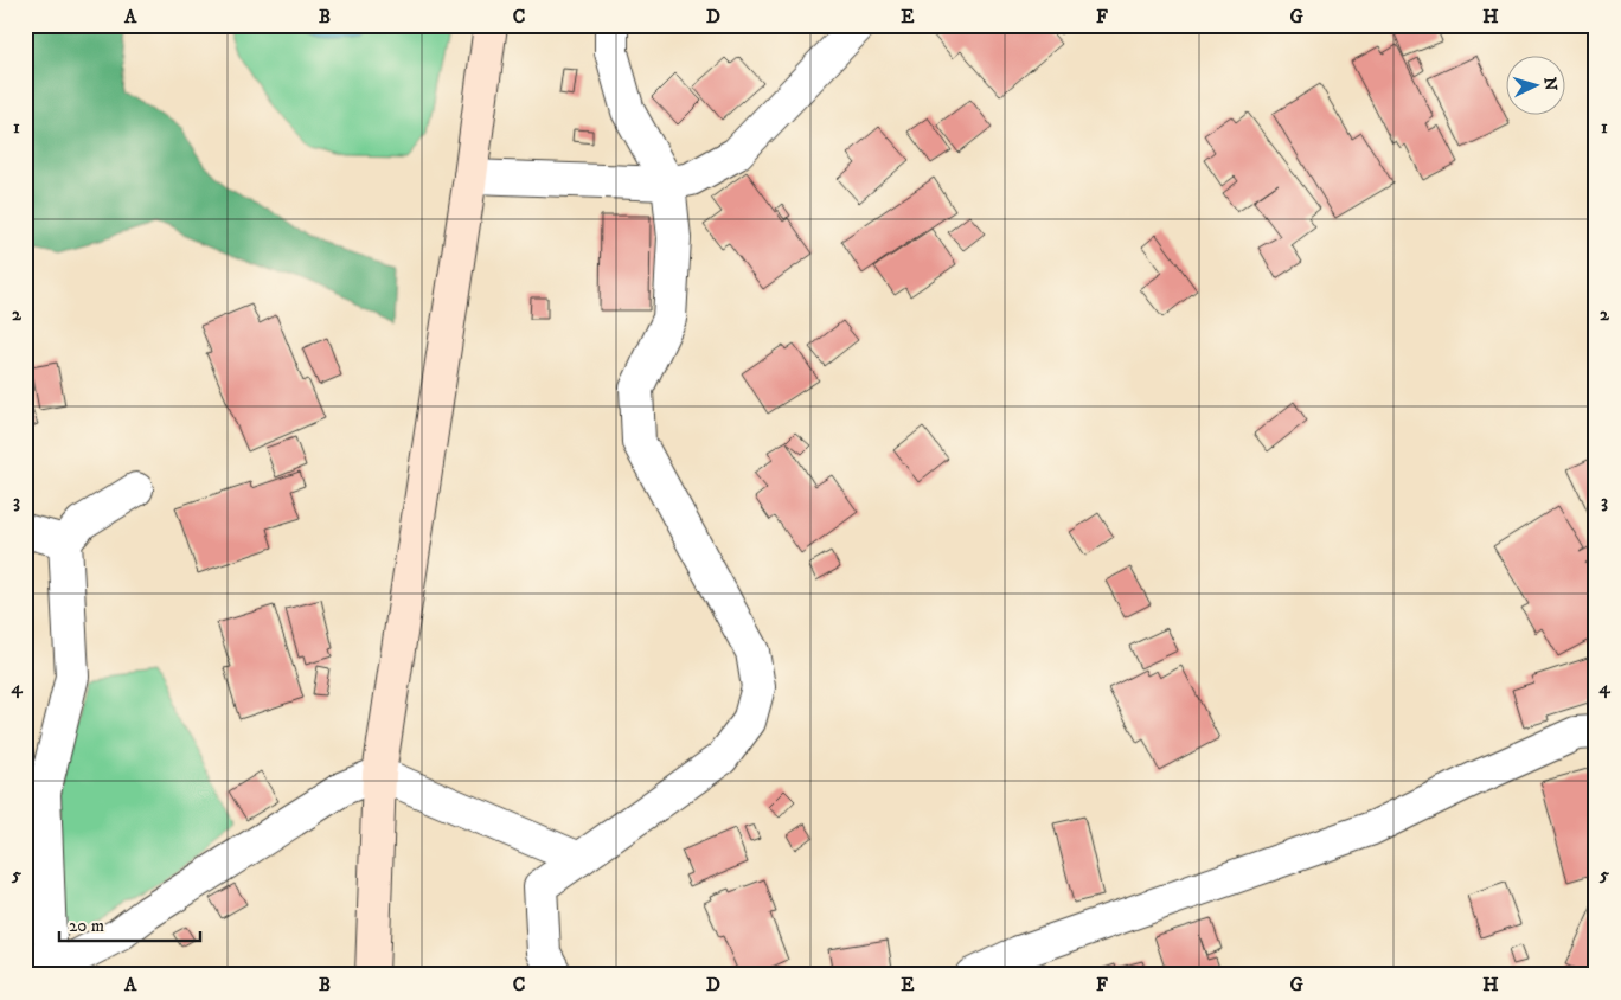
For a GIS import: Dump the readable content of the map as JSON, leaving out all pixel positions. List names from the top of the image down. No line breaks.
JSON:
{"scale_bar":"20 m","north":"right","grid":{"columns":["A","B","C","D","E","F","G","H"],"rows":["1","2","3","4","5"]}}
